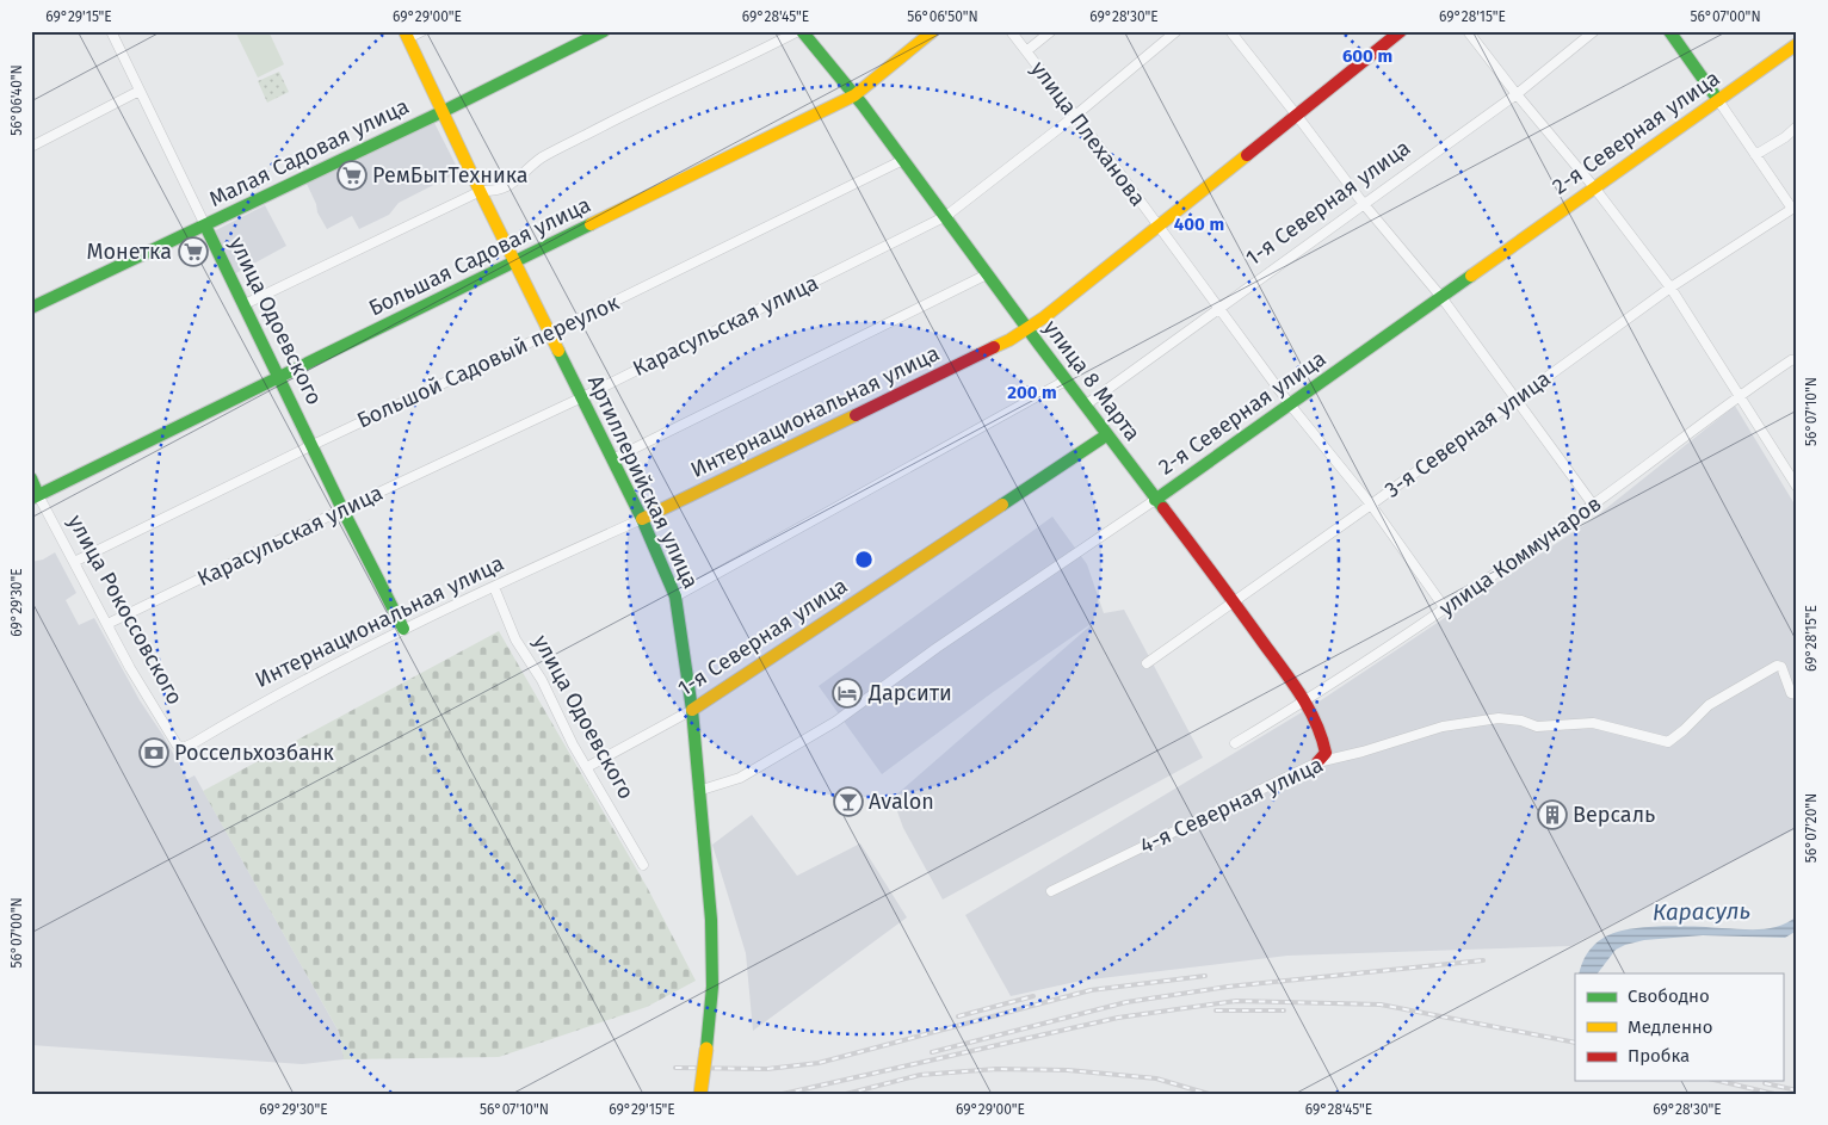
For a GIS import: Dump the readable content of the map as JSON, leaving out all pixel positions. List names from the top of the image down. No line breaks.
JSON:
{"streets":{"street":["2-я Северная улица","улица Плеханова","Малая Садовая улица","1-я Северная улица","Большая Садовая улица","улица Одоевского","Карасульская улица","Большой Садовый переулок","улица 8 Марта","Интернациональная улица","3-я Северная улица","Артиллерийская улица","улица Коммунаров","улица Рокоссовского","4-я Северная улица"]},"crossings":[["2-я Северная улица","улица Плеханова"],["2-я Северная улица","улица 8 Марта"],["2-я Северная улица","Артиллерийская улица"],["улица Плеханова","1-я Северная улица"],["улица Плеханова","Карасульская улица"],["улица Плеханова","Интернациональная улица"],["улица Плеханова","3-я Северная улица"],["улица Плеханова","улица Коммунаров"],["Малая Садовая улица","улица Одоевского"],["Малая Садовая улица","Артиллерийская улица"],["1-я Северная улица","улица Одоевского"],["1-я Северная улица","улица 8 Марта"],["1-я Северная улица","Артиллерийская улица"],["Большая Садовая улица","улица Одоевского"],["Большая Садовая улица","улица 8 Марта"],["Большая Садовая улица","Артиллерийская улица"],["Большая Садовая улица","улица Рокоссовского"],["улица Одоевского","Карасульская улица"],["улица Одоевского","Большой Садовый переулок"],["улица Одоевского","Интернациональная улица"],["Карасульская улица","улица 8 Марта"],["Карасульская улица","Артиллерийская улица"],["Карасульская улица","улица Рокоссовского"],["Большой Садовый переулок","улица 8 Марта"],["Большой Садовый переулок","Артиллерийская улица"],["Большой Садовый переулок","улица Рокоссовского"],["улица 8 Марта","Интернациональная улица"],["улица 8 Марта","3-я Северная улица"],["улица 8 Марта","улица Коммунаров"],["улица 8 Марта","4-я Северная улица"],["Интернациональная улица","Артиллерийская улица"],["Интернациональная улица","улица Рокоссовского"]],"water":["Карасуль"],"places":{"supermarket":["РемБытТехника","Монетка"],"hotel":["Дарсити"],"bank":["Россельхозбанк"],"bar":["Avalon"],"building":["Версаль"]},"legend":["Свободно","Медленно","Пробка"],"coordinates":["69°29'15\"E","69°29'00\"E","69°28'45\"E","56°06'50\"N","69°28'30\"E","69°28'15\"E","56°07'00\"N","56°06'40\"N","56°07'10\"N","69°29'30\"E","56°07'20\"N"],"rings":["600 m","400 m","200 m"]}
